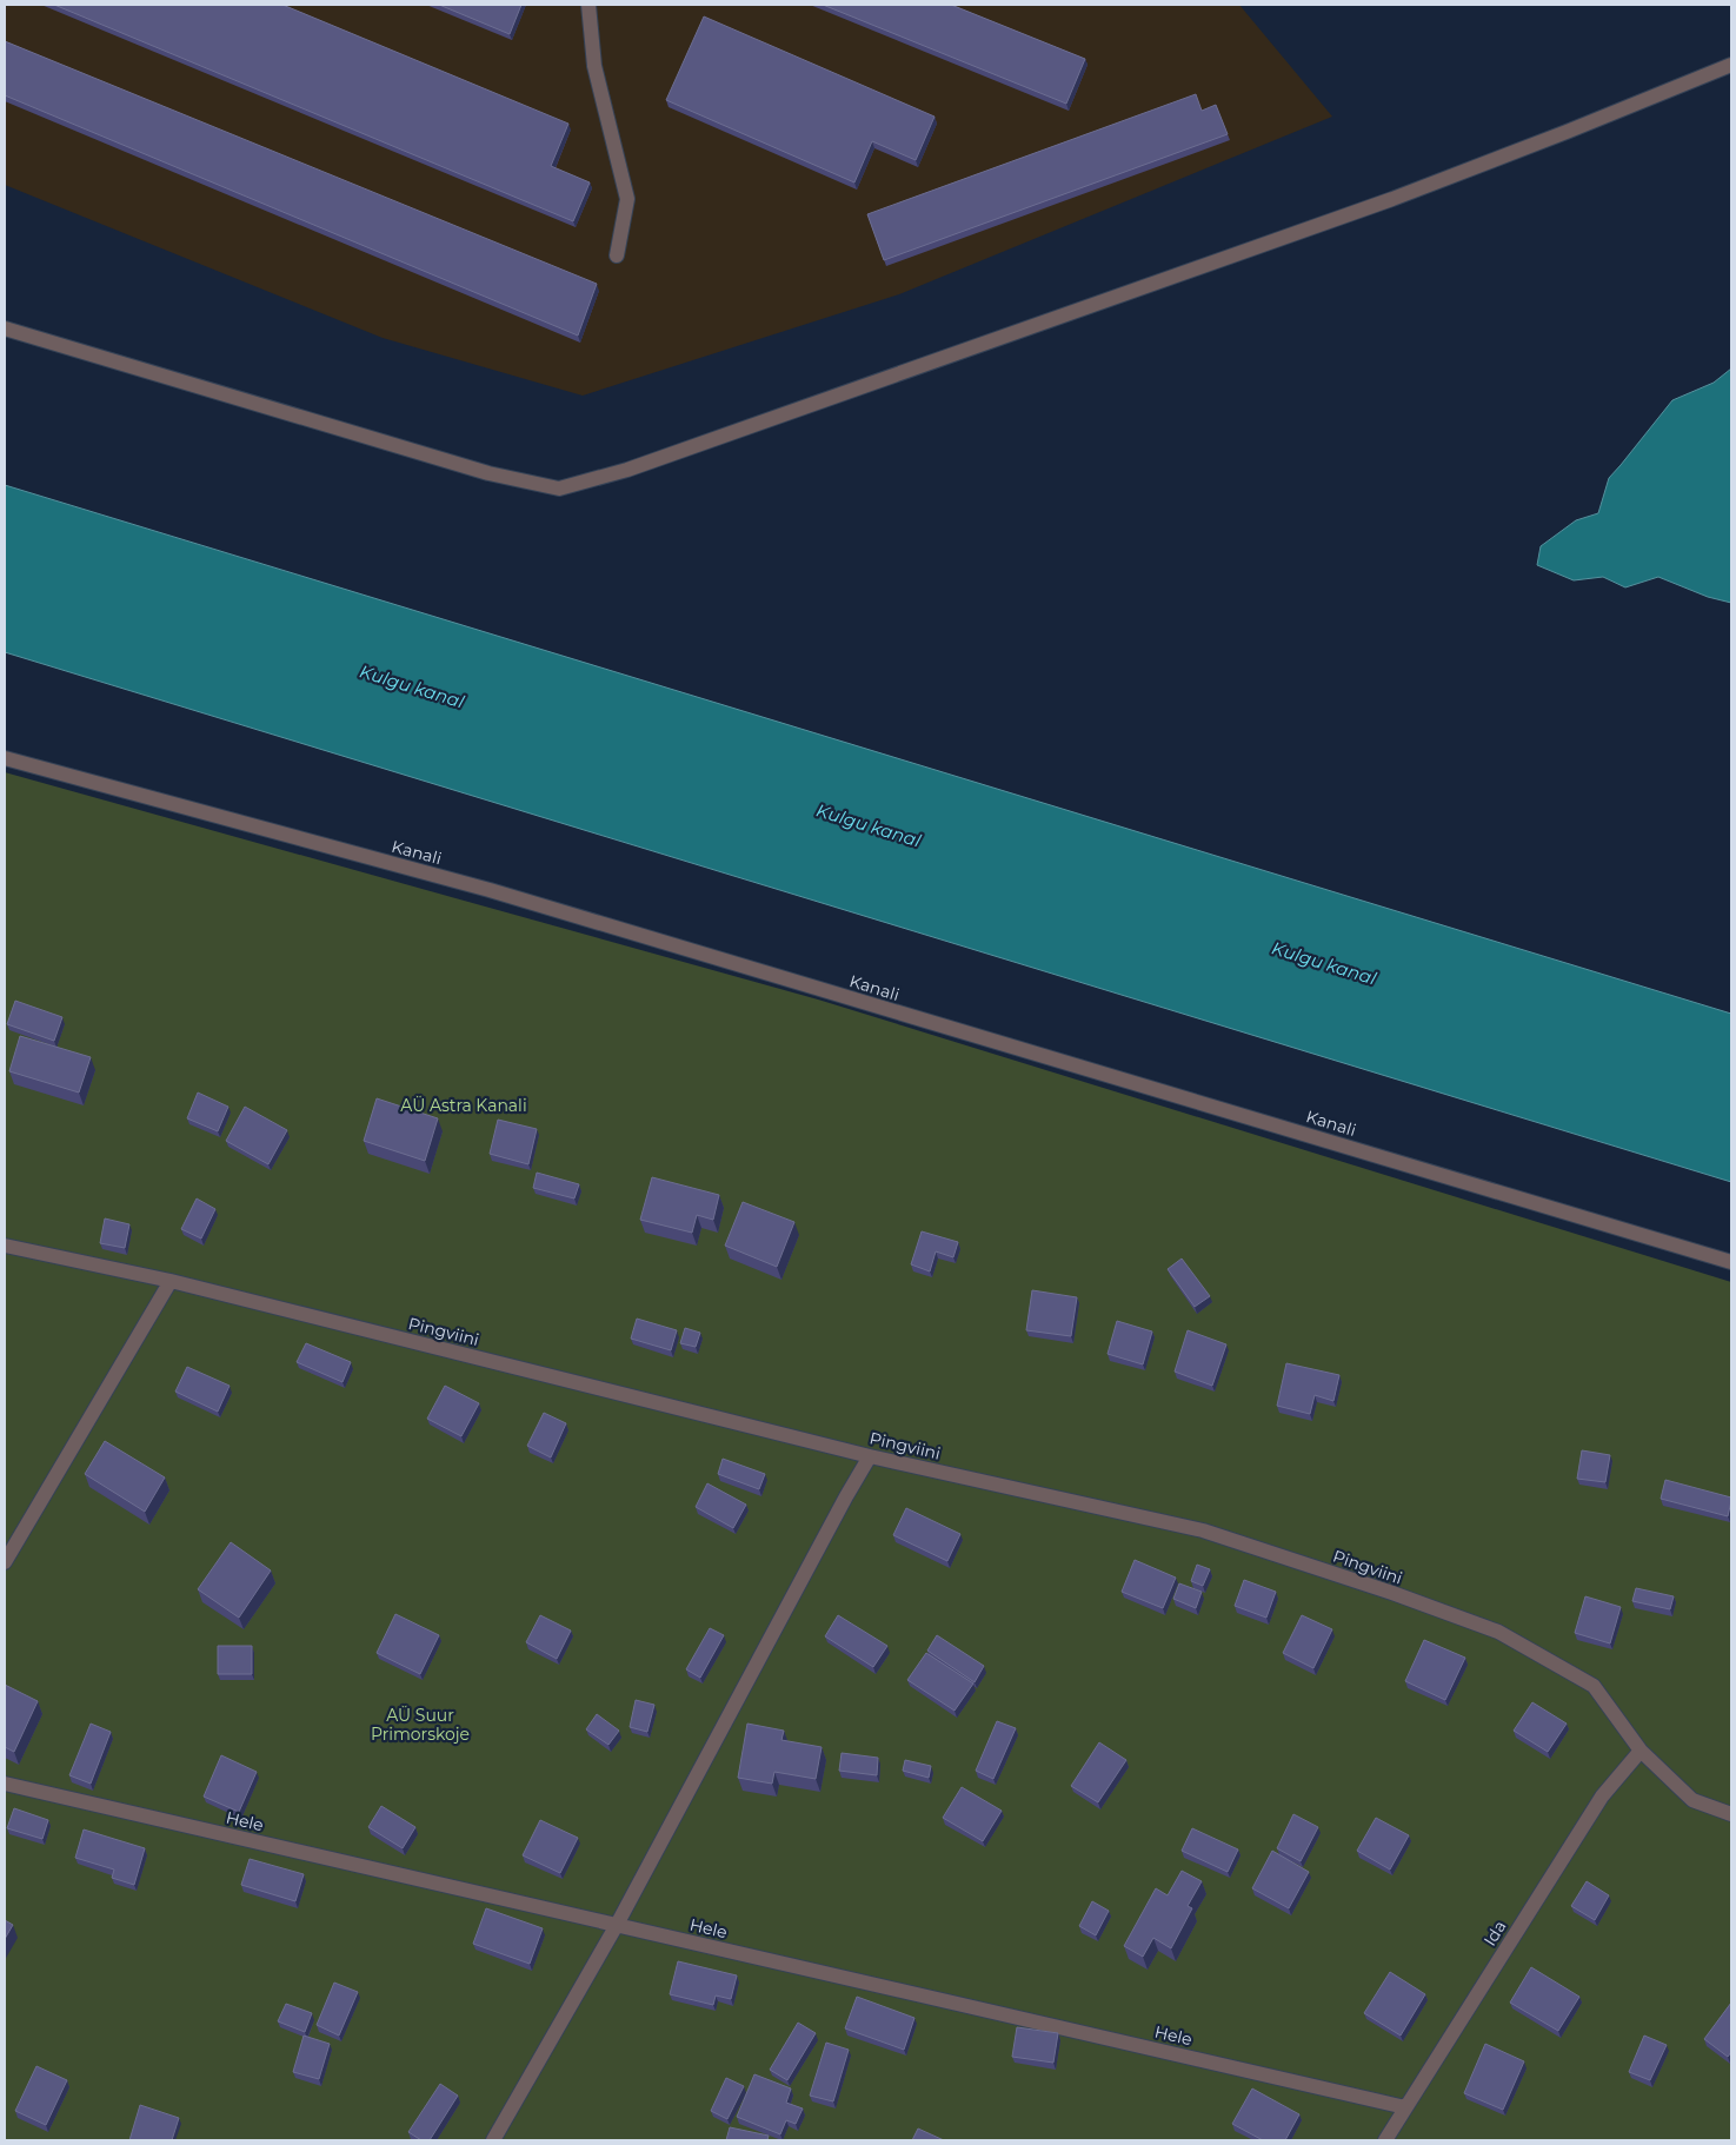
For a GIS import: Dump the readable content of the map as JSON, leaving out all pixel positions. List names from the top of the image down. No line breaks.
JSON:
{"streets":{"street":["Kanali","Pingviini","Hele","Ida"]},"crossings":[["Pingviini","Ida"],["Hele","Ida"]],"water":["Kulgu kanal"],"parks":["AÜ Astra Kanali","AÜ Suur Primorskoje"]}
